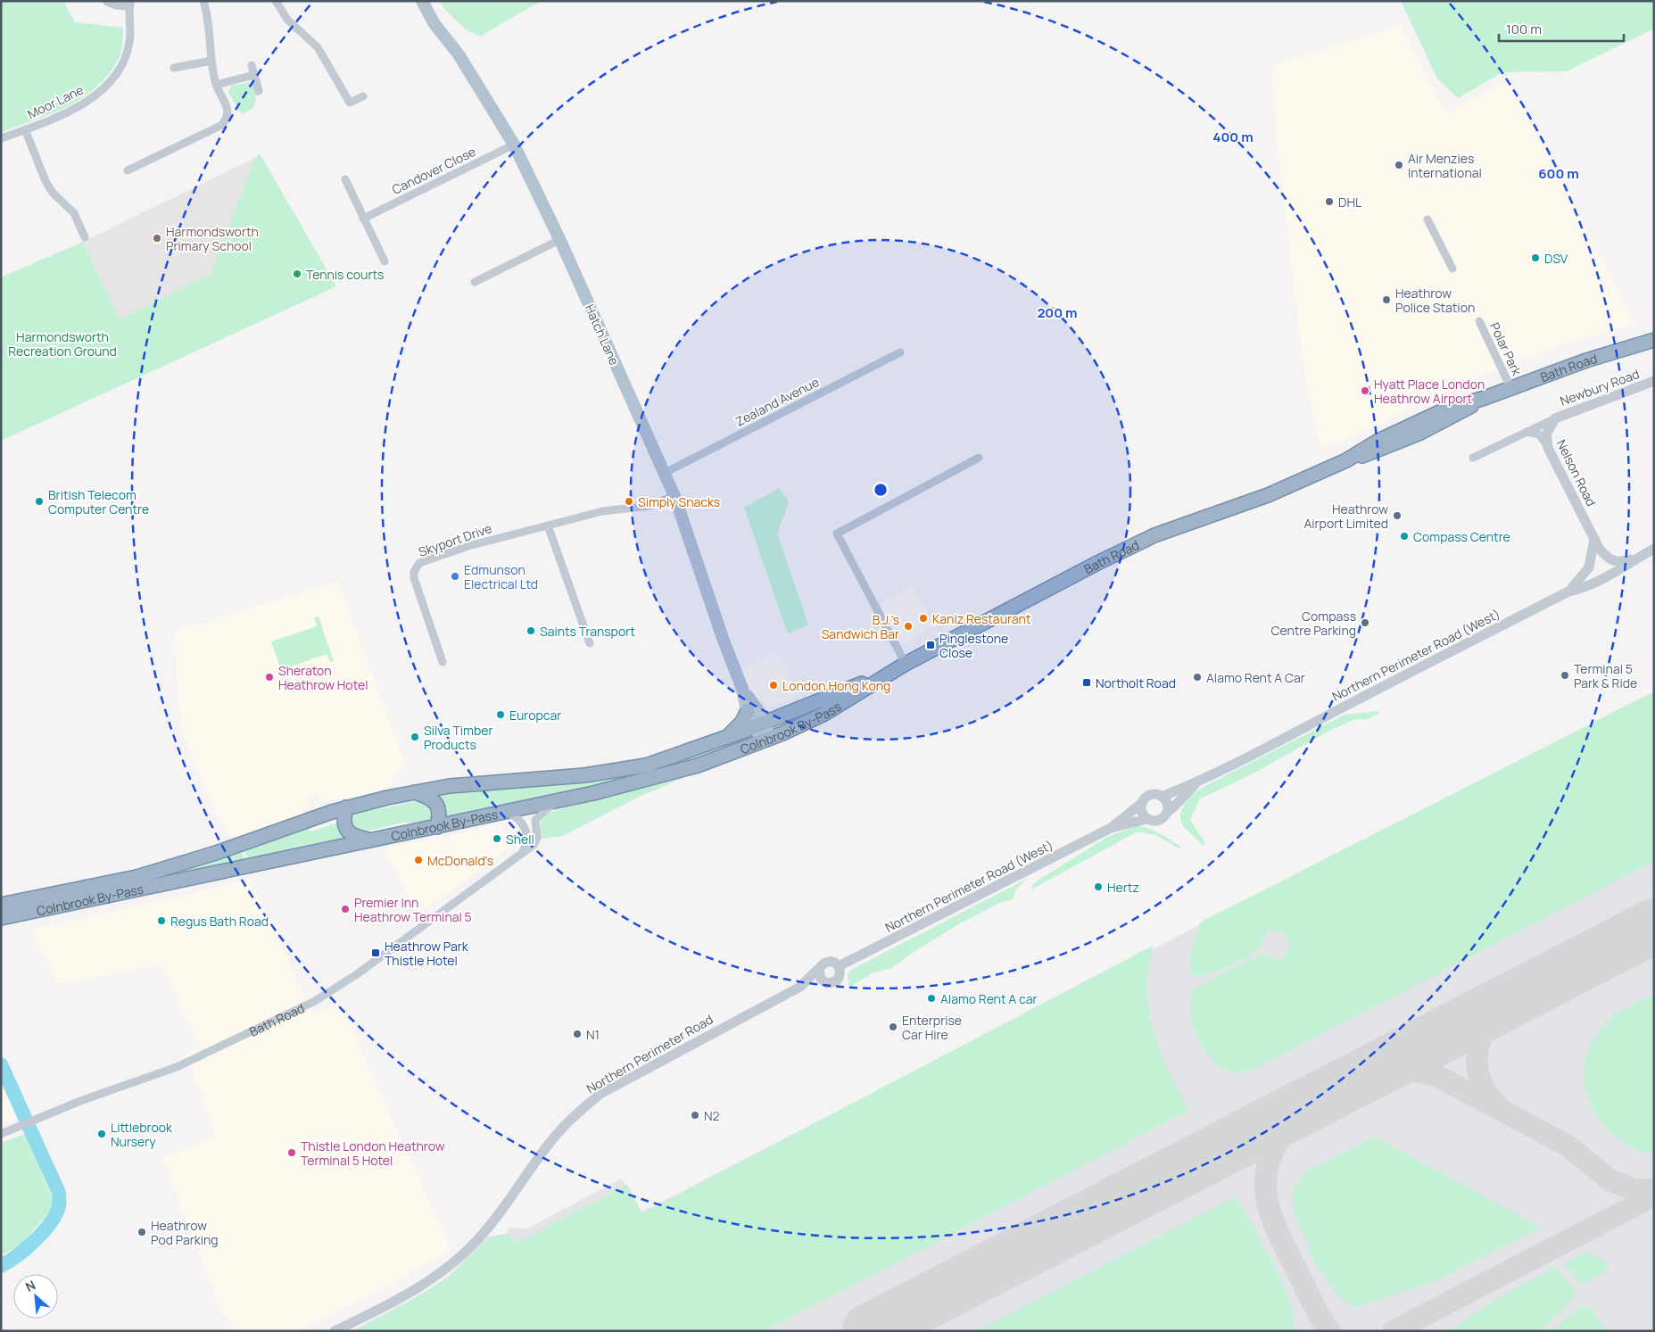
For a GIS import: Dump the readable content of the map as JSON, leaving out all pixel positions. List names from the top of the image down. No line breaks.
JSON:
{"streets":{"highway":["Bath Road","Colnbrook By-Pass"],"main road":["Hatch Lane"],"street":["Moor Lane","Candover Close","Polar Park","Newbury Road","Zealand Avenue","Nelson Road","Skyport Drive","Northern Perimeter Road (West)","Northern Perimeter Road"]},"crossings":[["Candover Close","Hatch Lane"],["Hatch Lane","Zealand Avenue"],["Hatch Lane","Skyport Drive"],["Hatch Lane","Colnbrook By-Pass"],["Polar Park","Bath Road"],["Bath Road","Colnbrook By-Pass"],["Newbury Road","Nelson Road"],["Nelson Road","Northern Perimeter Road (West)"],["Northern Perimeter Road (West)","Northern Perimeter Road"]],"parks":["Harmondsworth Recreation Ground"],"places":{"other":["Air Menzies International","DHL","Harmondsworth Primary School","DSV","Tennis courts","Heathrow Police Station","Hyatt Place London Heathrow Airport","British Telecom Computer Centre","Simply Snacks","Heathrow Airport Limited","Compass Centre","Edmunson Electrical Ltd","Kaniz Restaurant","Compass Centre Parking","B.J.'s Sandwich Bar","Saints Transport","Terminal 5 Park & Ride","Sheraton Heathrow Hotel","Alamo Rent A Car","London Hong Kong","Europcar","Silva Timber Products","Shell","McDonald's","Hertz","Premier Inn Heathrow Terminal 5","Regus Bath Road","Alamo Rent A car","Enterprise Car Hire","N1","N2","Littlebrook Nursery","Thistle London Heathrow Terminal 5 Hotel","Heathrow Pod Parking"],"transit":["Pinglestone Close","Northolt Road","Heathrow Park Thistle Hotel"]},"scale_bar":"100 m","north":"top left","rings":["400 m","600 m","200 m"]}
